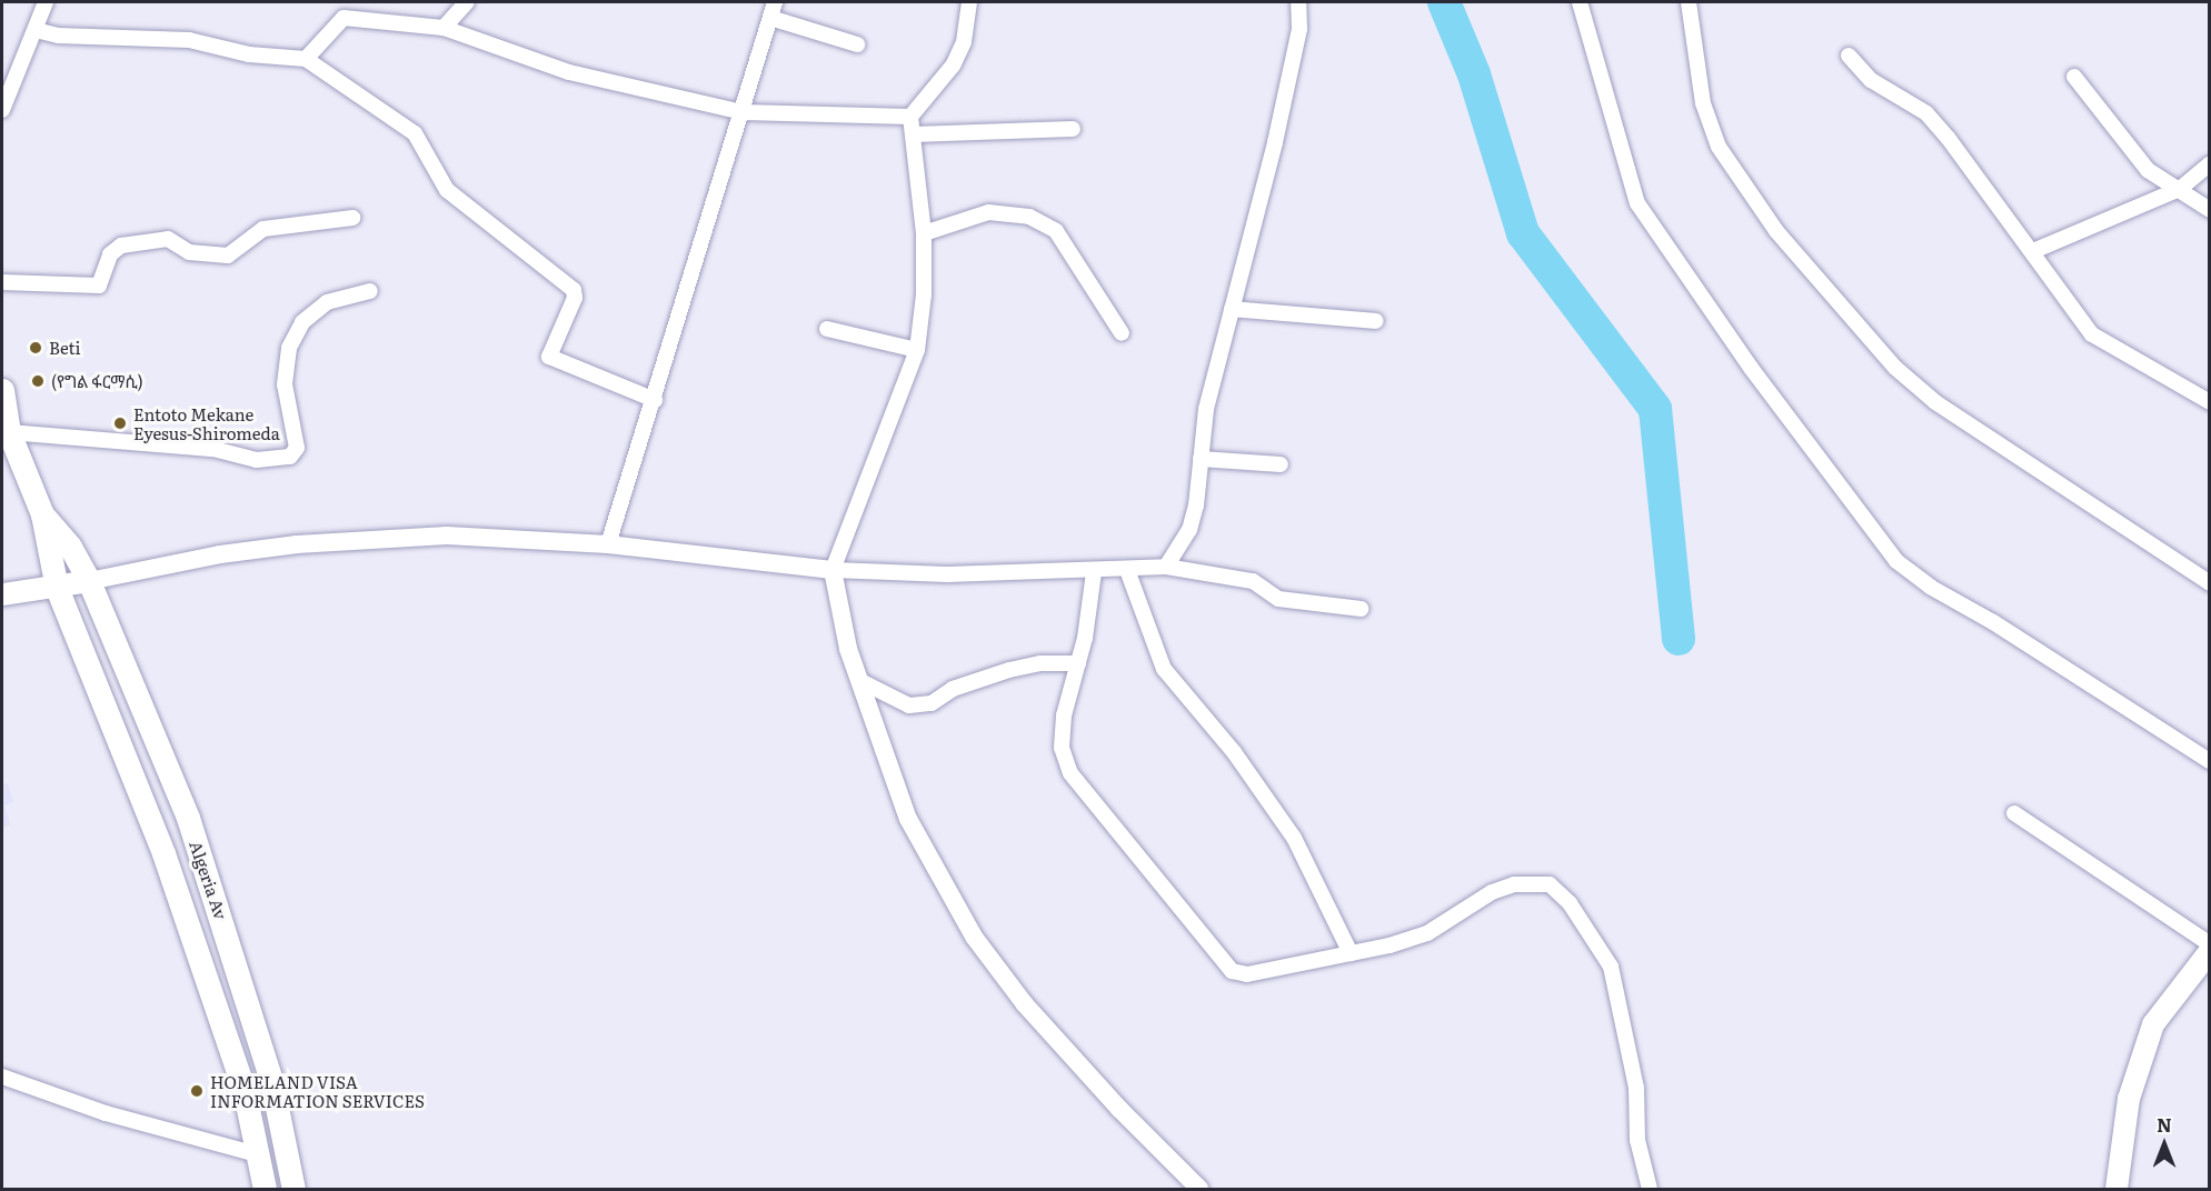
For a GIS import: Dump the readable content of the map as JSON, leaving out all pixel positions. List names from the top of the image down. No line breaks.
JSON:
{"streets":{"main road":["Algeria Av"]},"places":["Beti","(የግል ፋርማሲ)","Entoto Mekane Eyesus-Shiromeda","HOMELAND VISA INFORMATION SERVICES"],"north":"top"}
